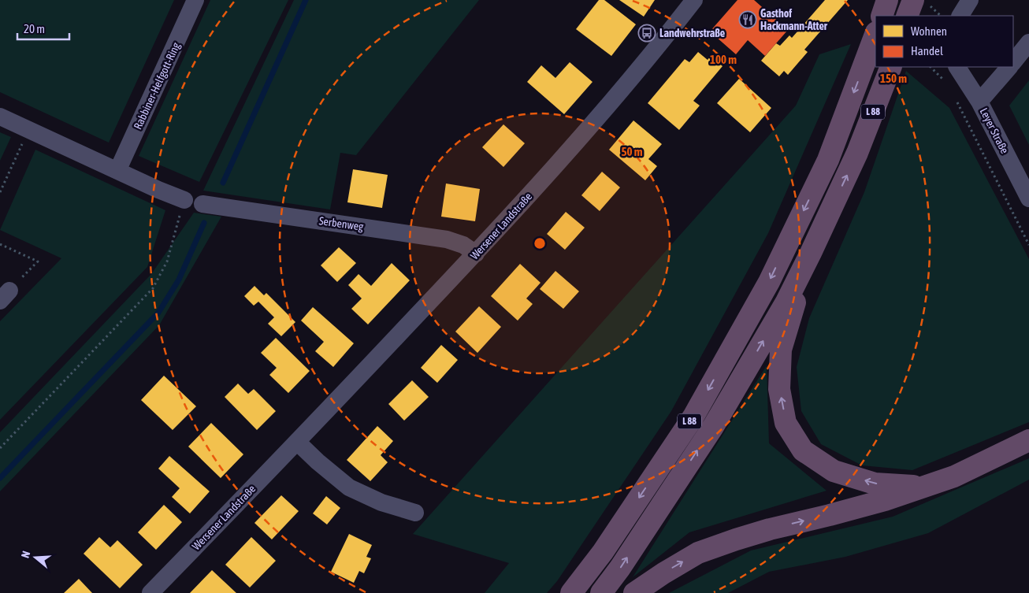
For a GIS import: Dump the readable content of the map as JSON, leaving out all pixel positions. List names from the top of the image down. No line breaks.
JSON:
{"streets":{"highway":["L 88"],"street":["Rabbiner-Helfgott-Ring","Leyer Straße","Serbenweg","Wersener Landstraße"]},"crossings":[["Serbenweg","Wersener Landstraße"]],"places":{"restaurant":["Gasthof Hackmann-Atter"],"bus stop":["Landwehrstraße"]},"legend":["Wohnen","Handel"],"scale_bar":"20 m","north":"left","rings":["100 m","150 m","50 m"]}
